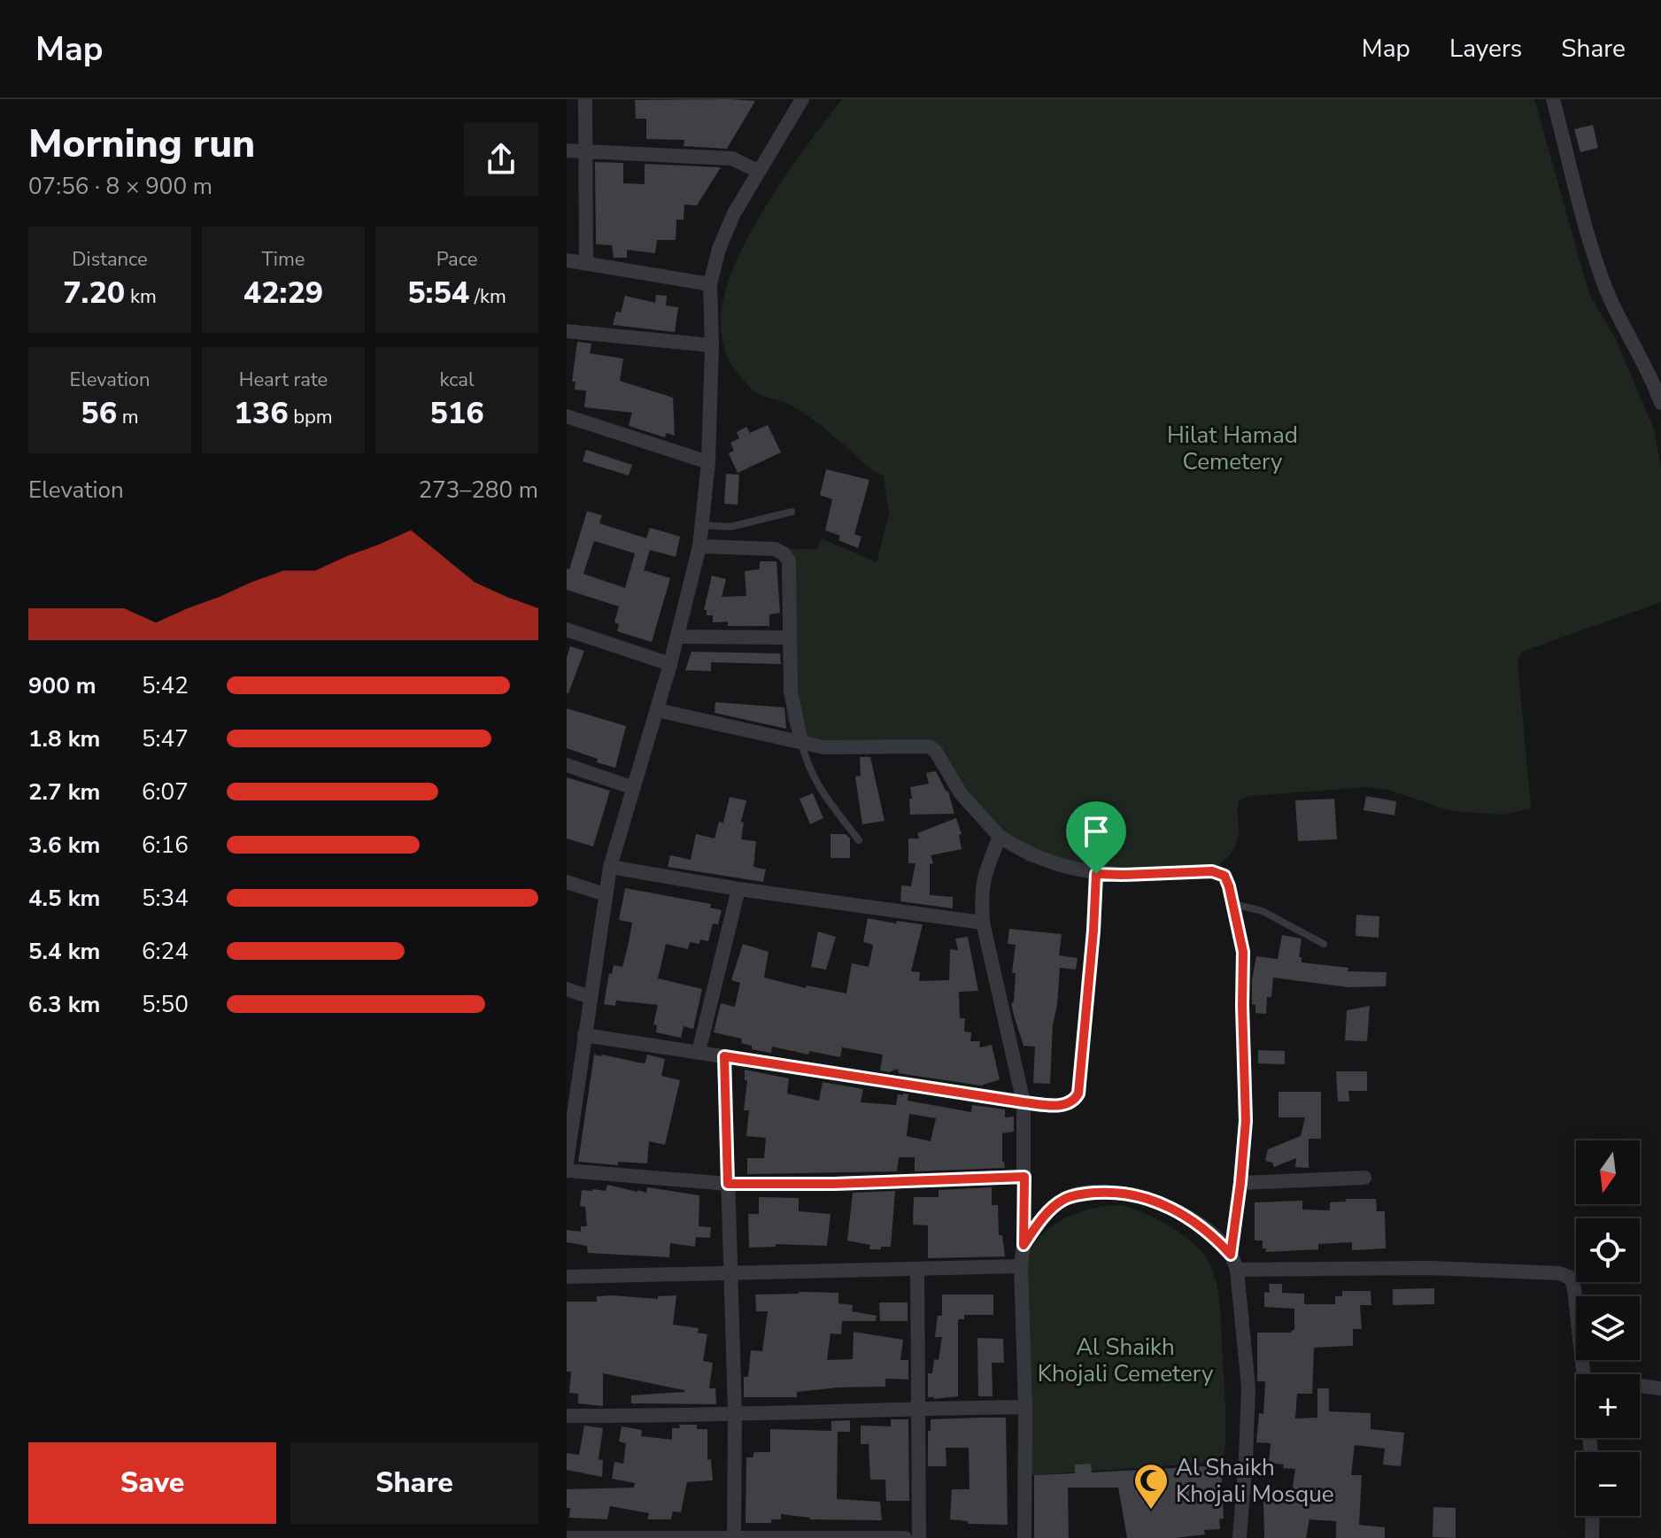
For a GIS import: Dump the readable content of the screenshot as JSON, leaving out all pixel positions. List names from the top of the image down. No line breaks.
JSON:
{"parks":["Hilat Hamad Cemetery","Al Shaikh Khojali Cemetery"],"places":{"mosque":["Al Shaikh Khojali Mosque"]},"north":"bottom","page":{"header":"Map","nav":["Map","Layers","Share"],"heading":["Morning run","07:56 · 8 × 900 m"],"stats":[["Distance","7.20 km"],["Time","42:29"],["Pace","5:54 /km"],["Elevation","56 m"],["Heart rate","136 bpm"],["kcal","516"]],"chart":["Elevation","273–280 m"],"list":[{"name":"900 m","note":"5:42"},{"name":"1.8 km","note":"5:47"},{"name":"2.7 km","note":"6:07"},{"name":"3.6 km","note":"6:16"},{"name":"4.5 km","note":"5:34"},{"name":"5.4 km","note":"6:24"},{"name":"6.3 km","note":"5:50"}],"map_buttons":["+","−"],"buttons":["Save","Share"]}}
